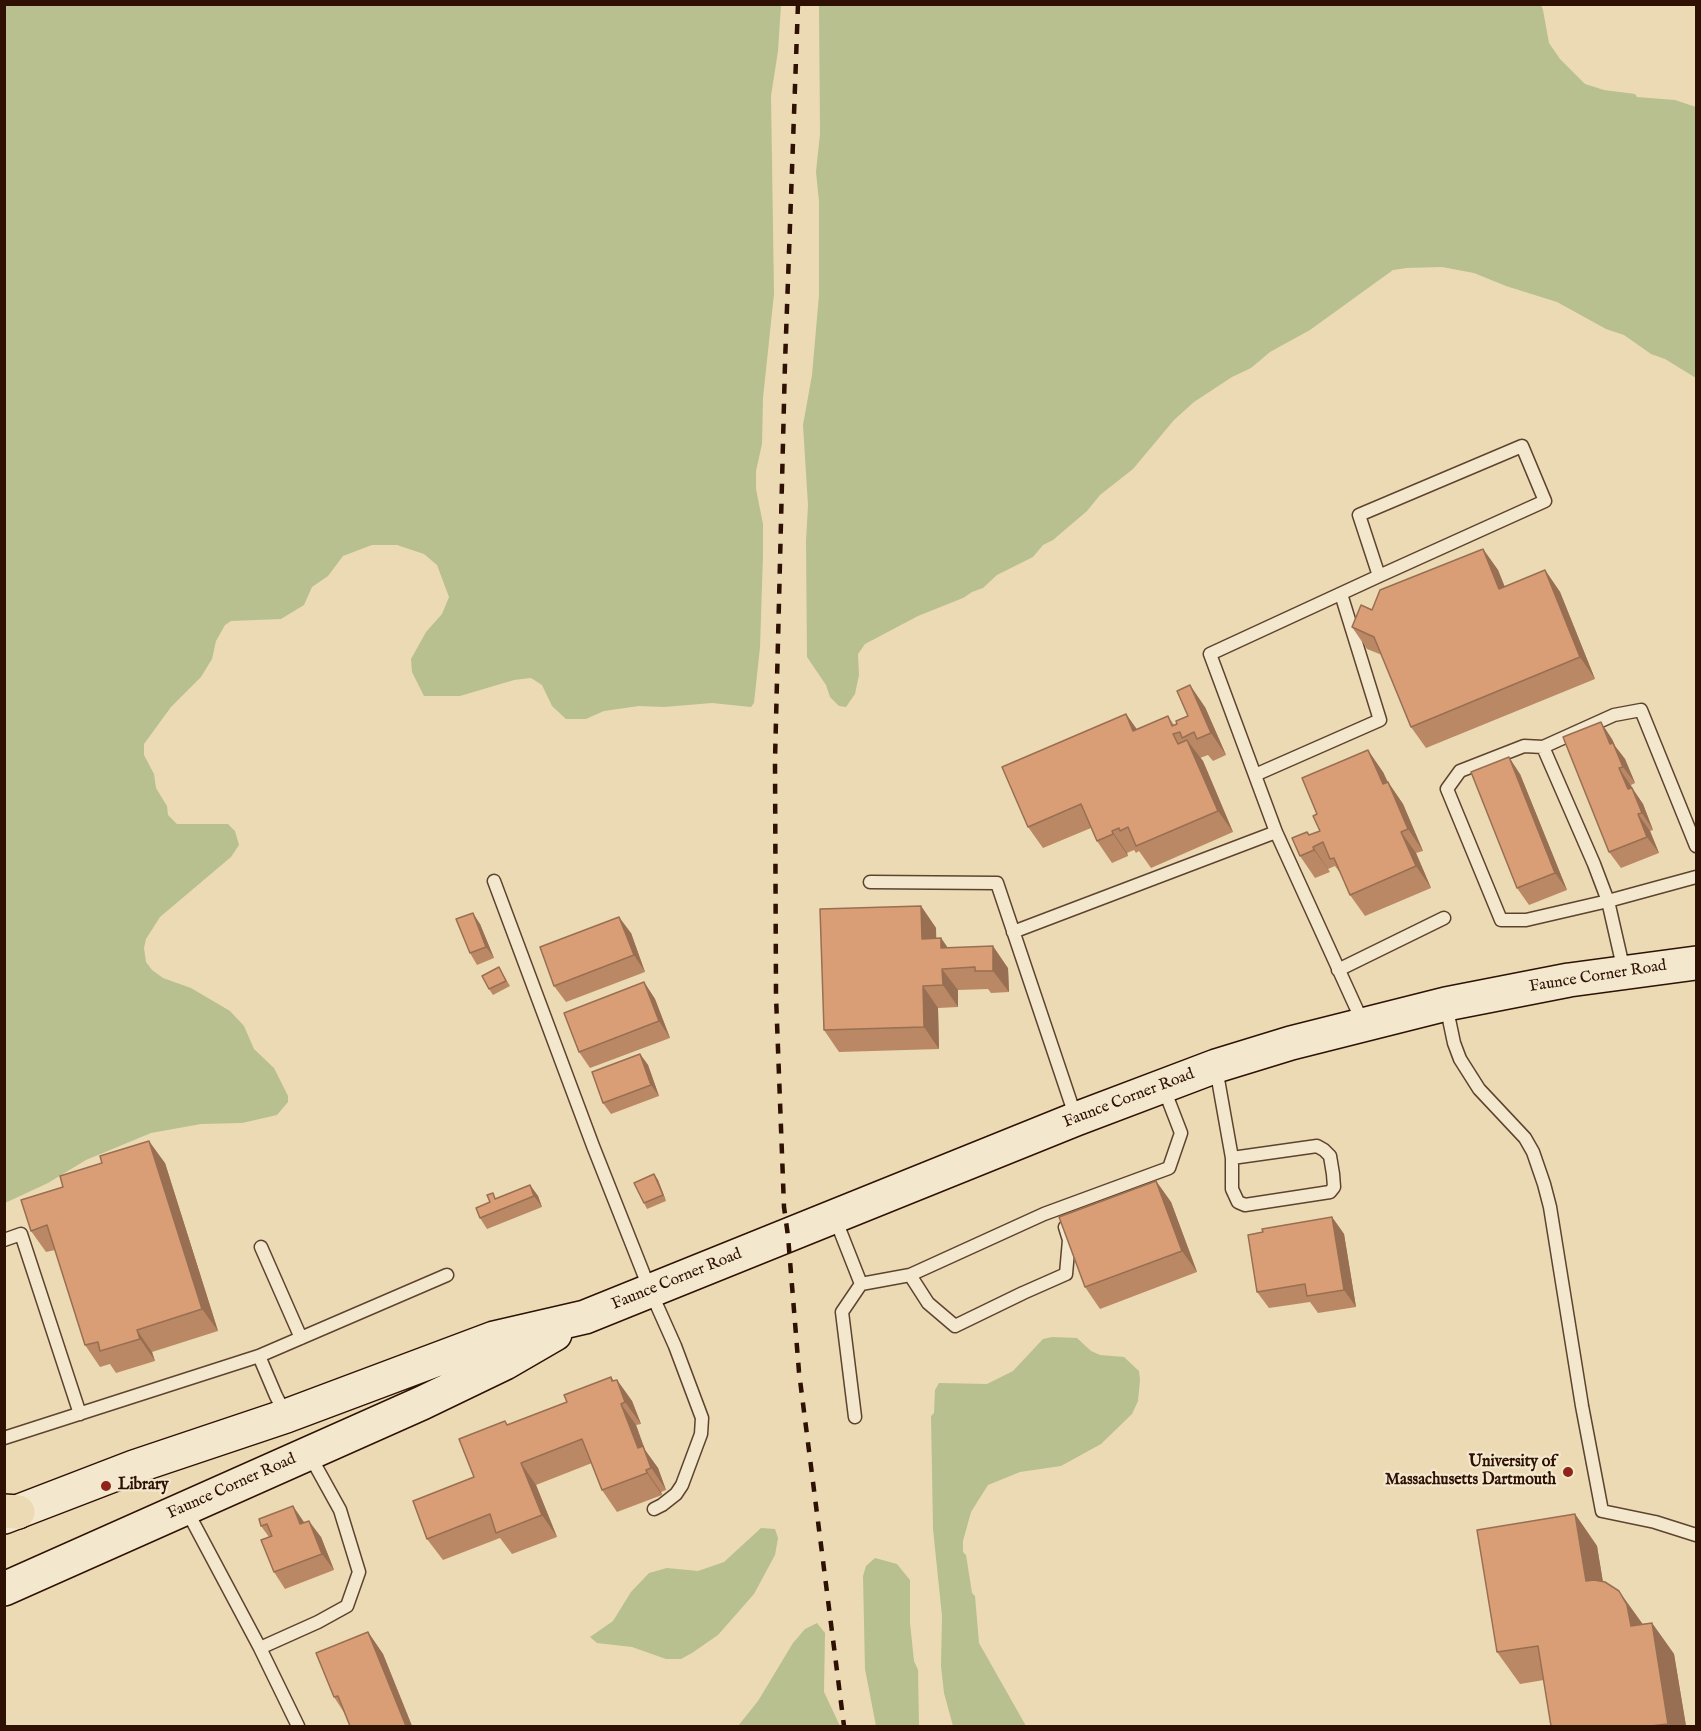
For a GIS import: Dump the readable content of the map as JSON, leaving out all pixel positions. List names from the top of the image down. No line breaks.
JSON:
{"streets":{"main road":["Faunce Corner Road"]},"places":["University of Massachusetts Dartmouth","Library"]}
